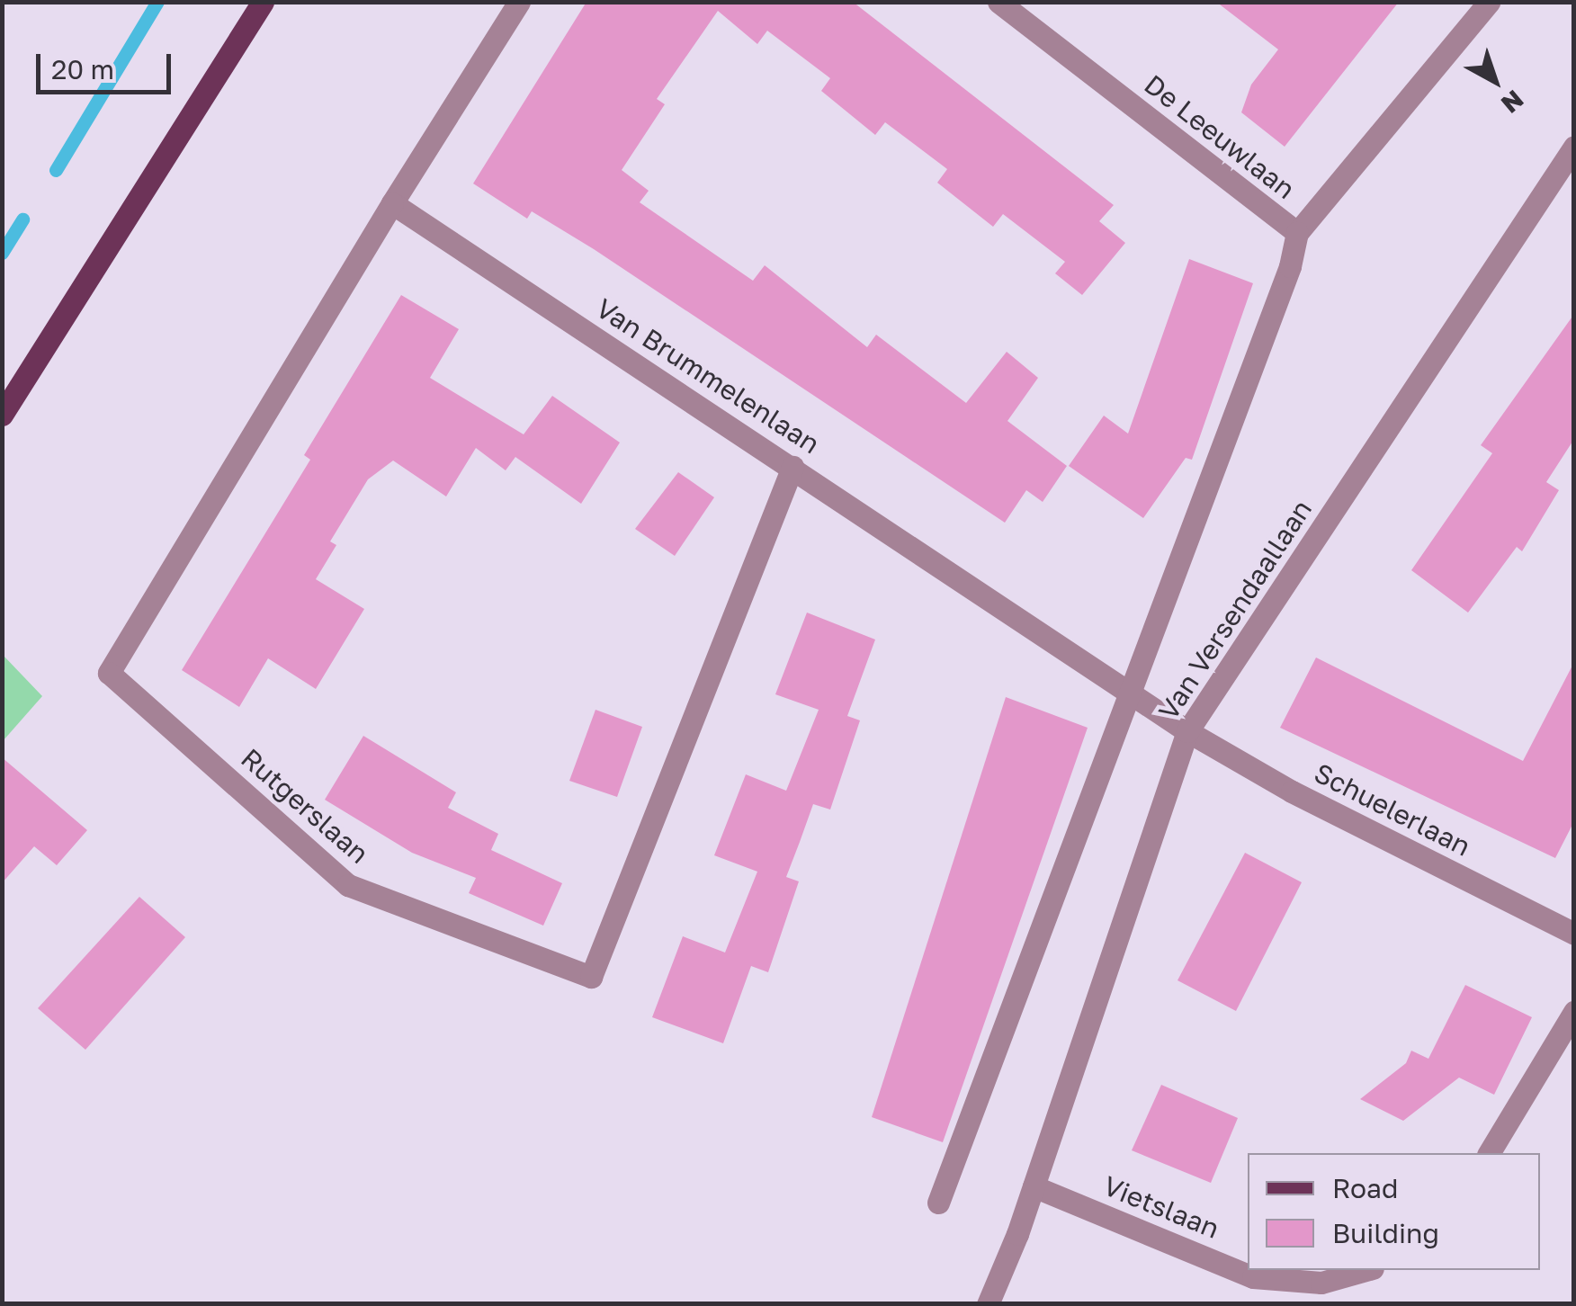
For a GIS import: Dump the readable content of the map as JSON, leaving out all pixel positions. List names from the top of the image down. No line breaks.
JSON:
{"streets":{"street":["De Leeuwlaan","Van Brummelenlaan","Van Versendaallaan","Rutgerslaan","Schuelerlaan","Vietslaan"]},"crossings":[["De Leeuwlaan","Van Versendaallaan"],["Van Brummelenlaan","Van Versendaallaan"],["Van Brummelenlaan","Rutgerslaan"],["Van Brummelenlaan","Schuelerlaan"],["Van Versendaallaan","Schuelerlaan"],["Van Versendaallaan","Vietslaan"]],"legend":["Road","Building"],"scale_bar":"20 m","north":"bottom right"}
